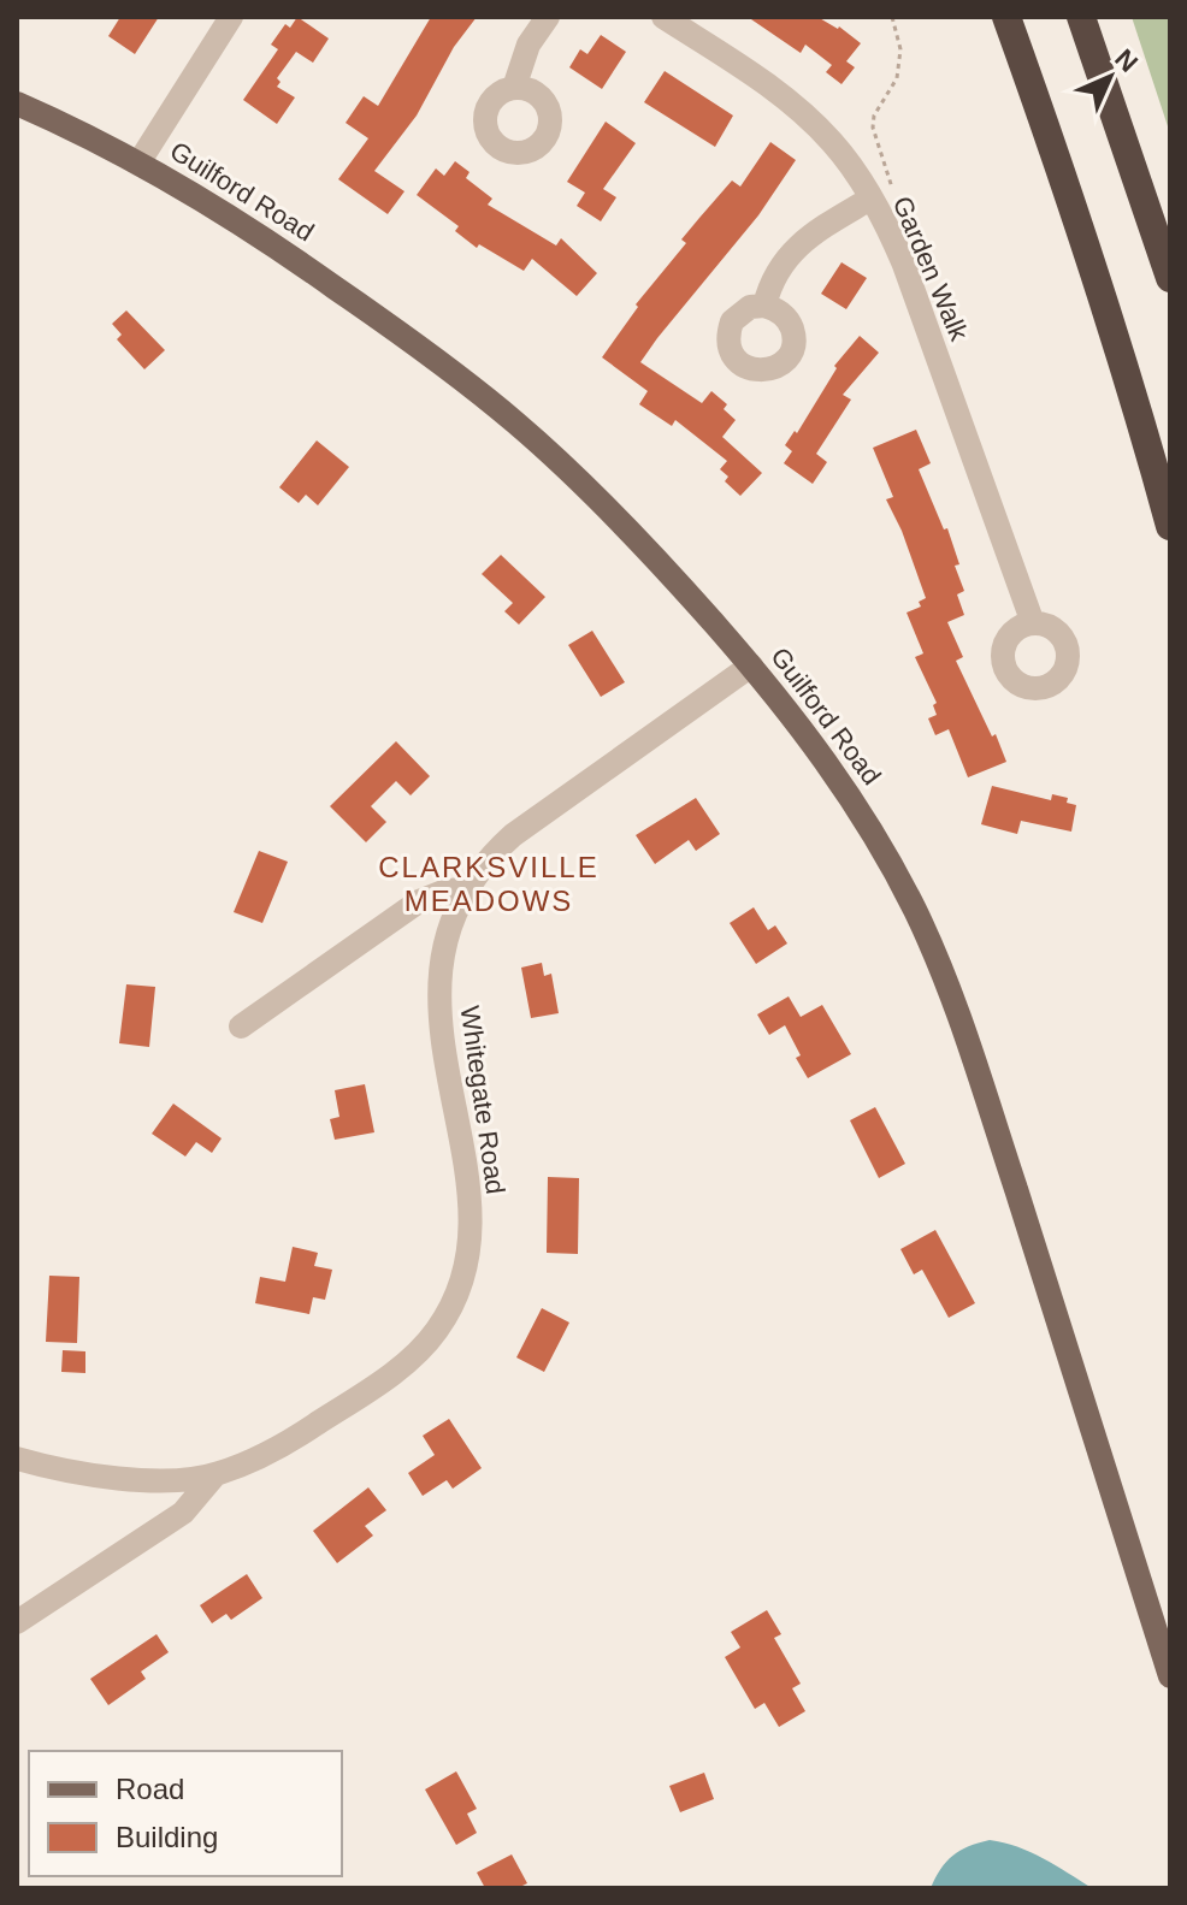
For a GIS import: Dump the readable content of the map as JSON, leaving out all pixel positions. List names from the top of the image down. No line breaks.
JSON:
{"streets":{"main road":["Guilford Road"],"street":["Garden Walk","Whitegate Road"]},"crossings":[["Guilford Road","Whitegate Road"]],"districts":["CLARKSVILLE MEADOWS"],"legend":["Road","Building"],"north":"top right"}
